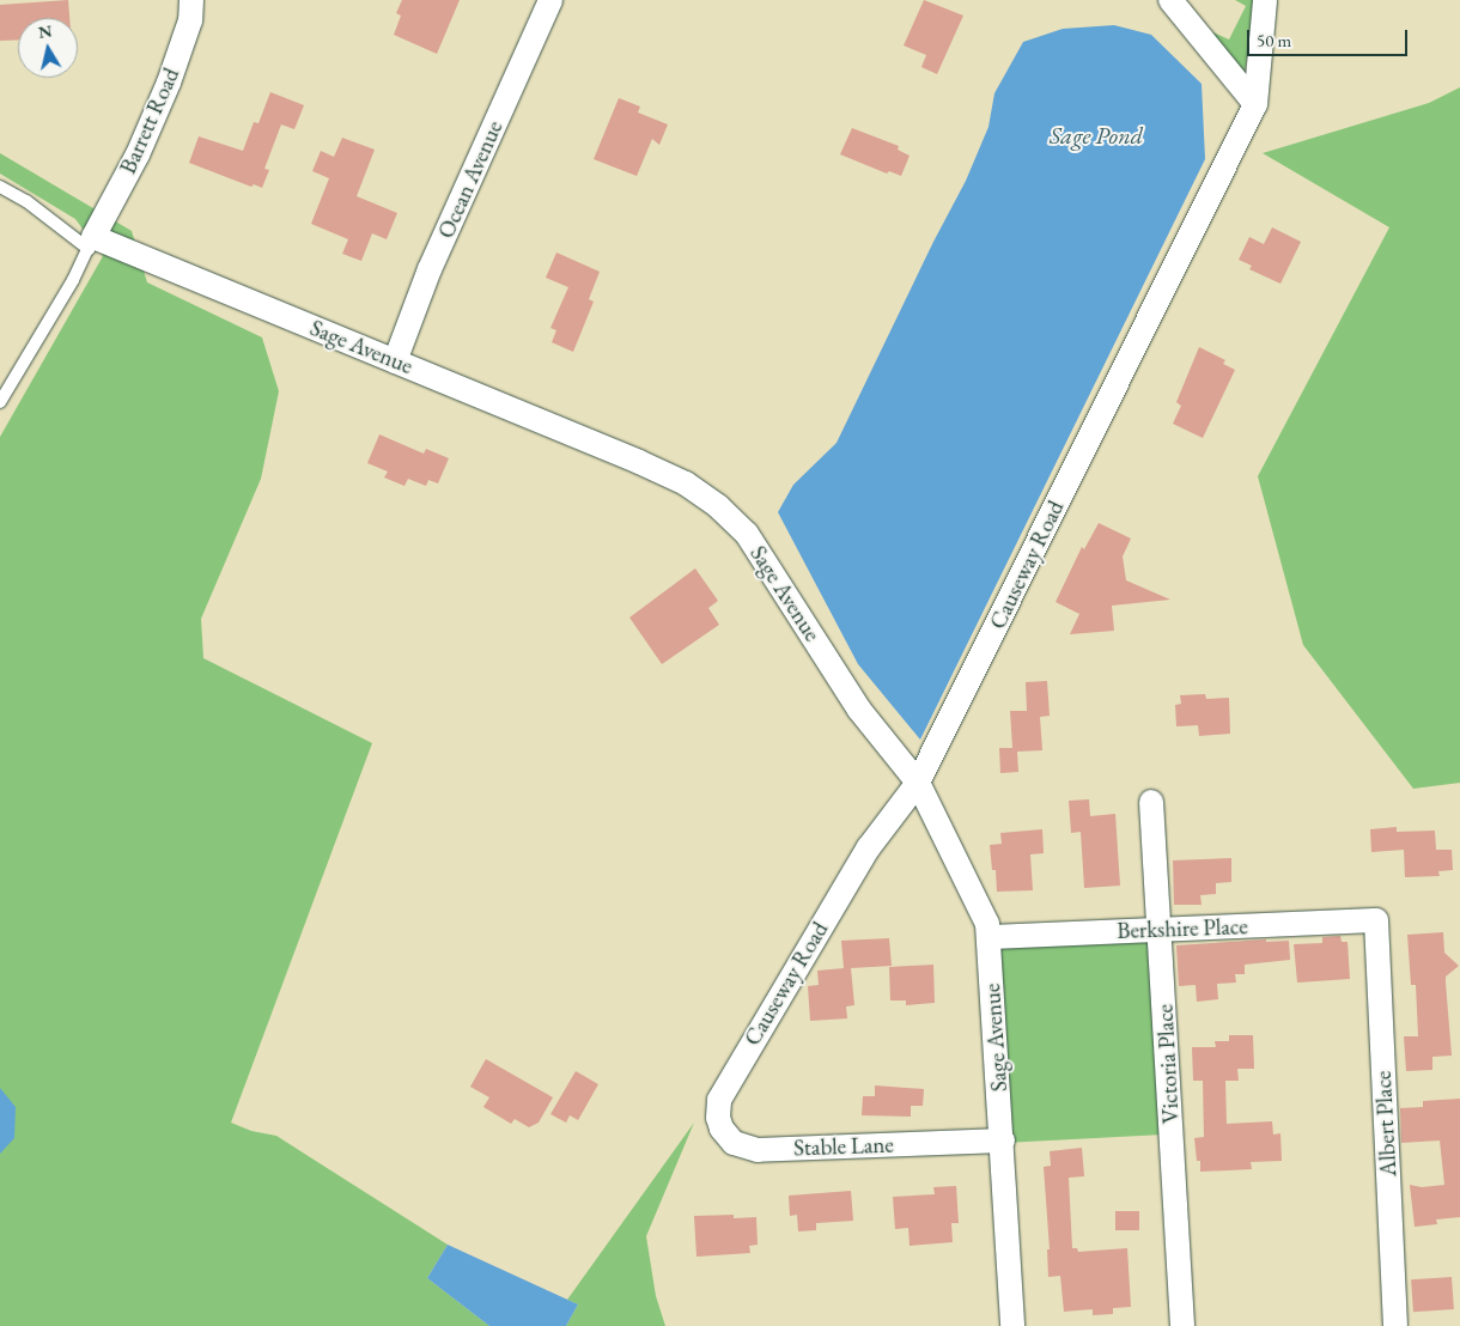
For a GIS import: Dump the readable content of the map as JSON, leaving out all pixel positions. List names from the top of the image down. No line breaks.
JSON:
{"streets":{"street":["Barrett Road","Ocean Avenue","Sage Avenue","Causeway Road","Berkshire Place","Victoria Place","Albert Place","Stable Lane"]},"crossings":[["Barrett Road","Sage Avenue"],["Ocean Avenue","Sage Avenue"],["Sage Avenue","Causeway Road"],["Sage Avenue","Berkshire Place"],["Sage Avenue","Stable Lane"],["Causeway Road","Stable Lane"],["Berkshire Place","Victoria Place"],["Berkshire Place","Albert Place"]],"water":["Sage Pond"],"scale_bar":"50 m","north":"top"}
